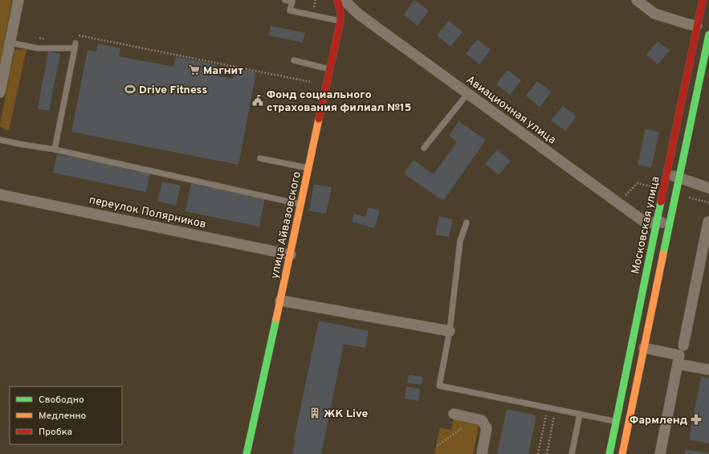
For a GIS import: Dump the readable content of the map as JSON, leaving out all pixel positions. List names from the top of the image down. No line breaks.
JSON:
{"streets":{"main road":["улица Айвазовского","Московская улица"],"street":["Авиационная улица","переулок Полярников"]},"crossings":[["Авиационная улица","Московская улица"],["переулок Полярников","улица Айвазовского"]],"places":{"supermarket":["Магнит"],"sports":["Drive Fitness"],"public building":["Фонд социального страхования филиал №15"],"building":["ЖК Live"],"pharmacy":["Фармленд"]},"legend":["Свободно","Медленно","Пробка"]}
